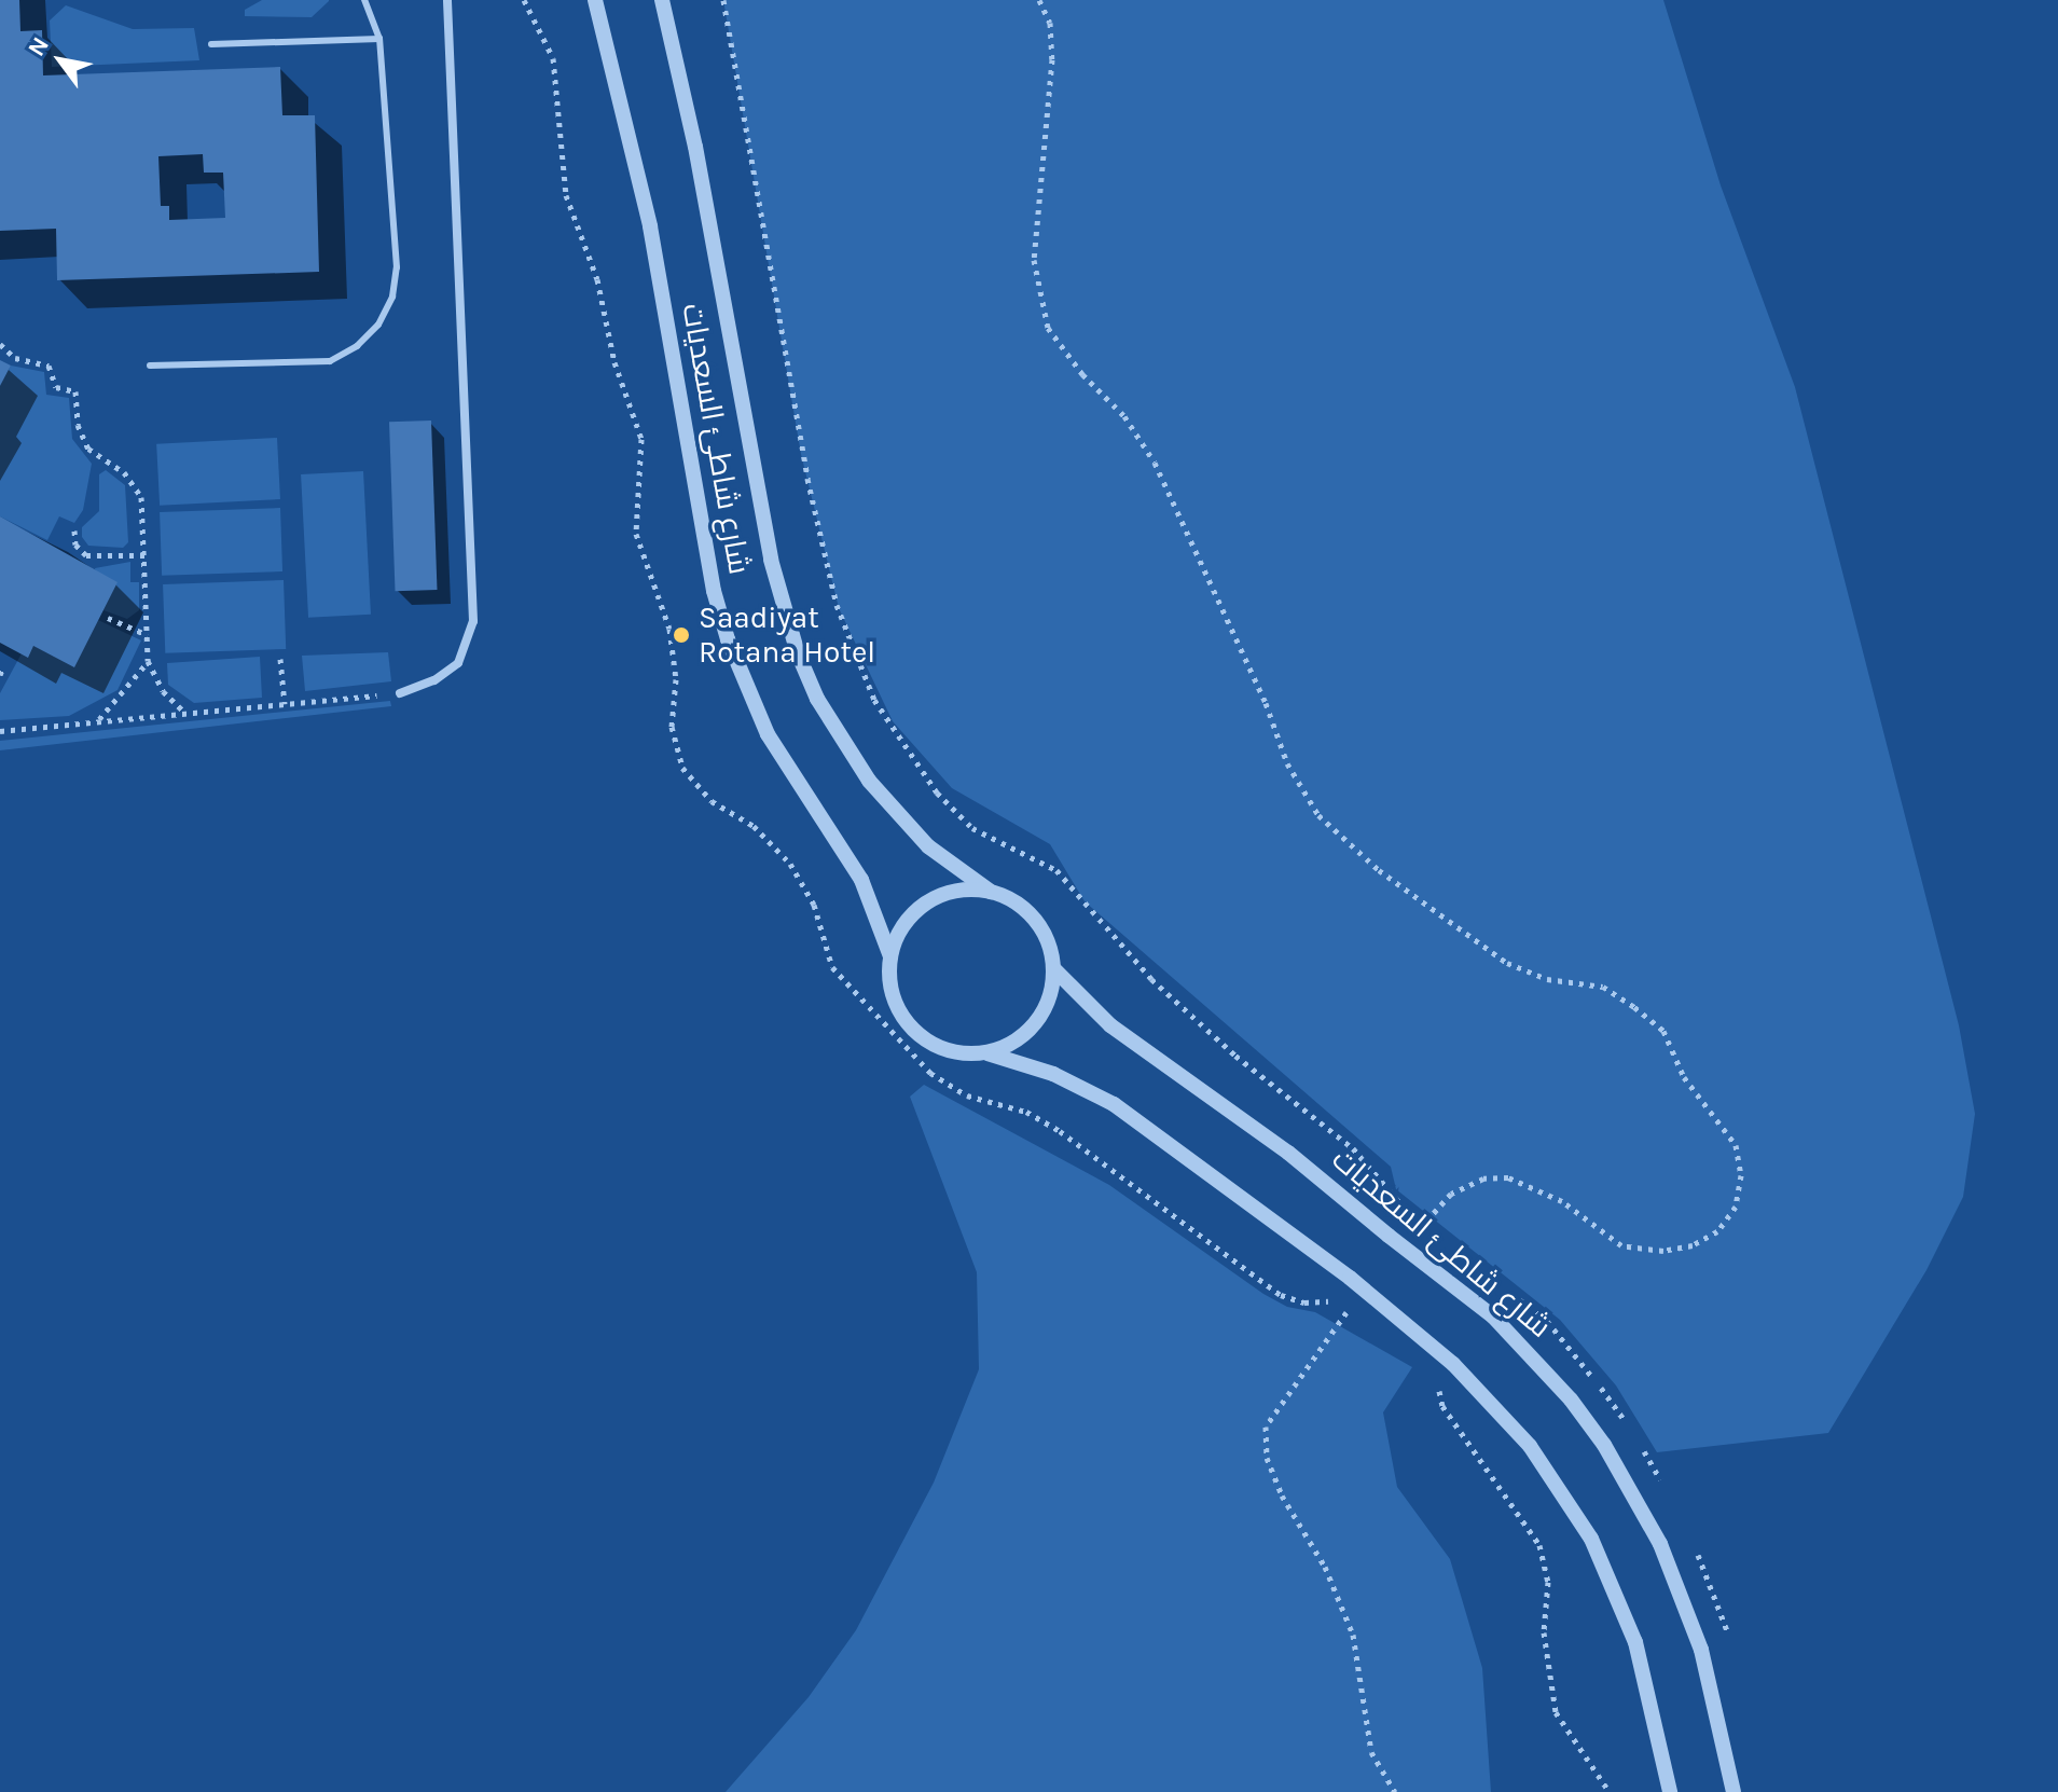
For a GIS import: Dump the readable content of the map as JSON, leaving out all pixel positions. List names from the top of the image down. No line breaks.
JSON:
{"streets":{"street":["شارع شاطئ السعديات"]},"places":["Saadiyat Rotana Hotel"],"north":"top left"}
